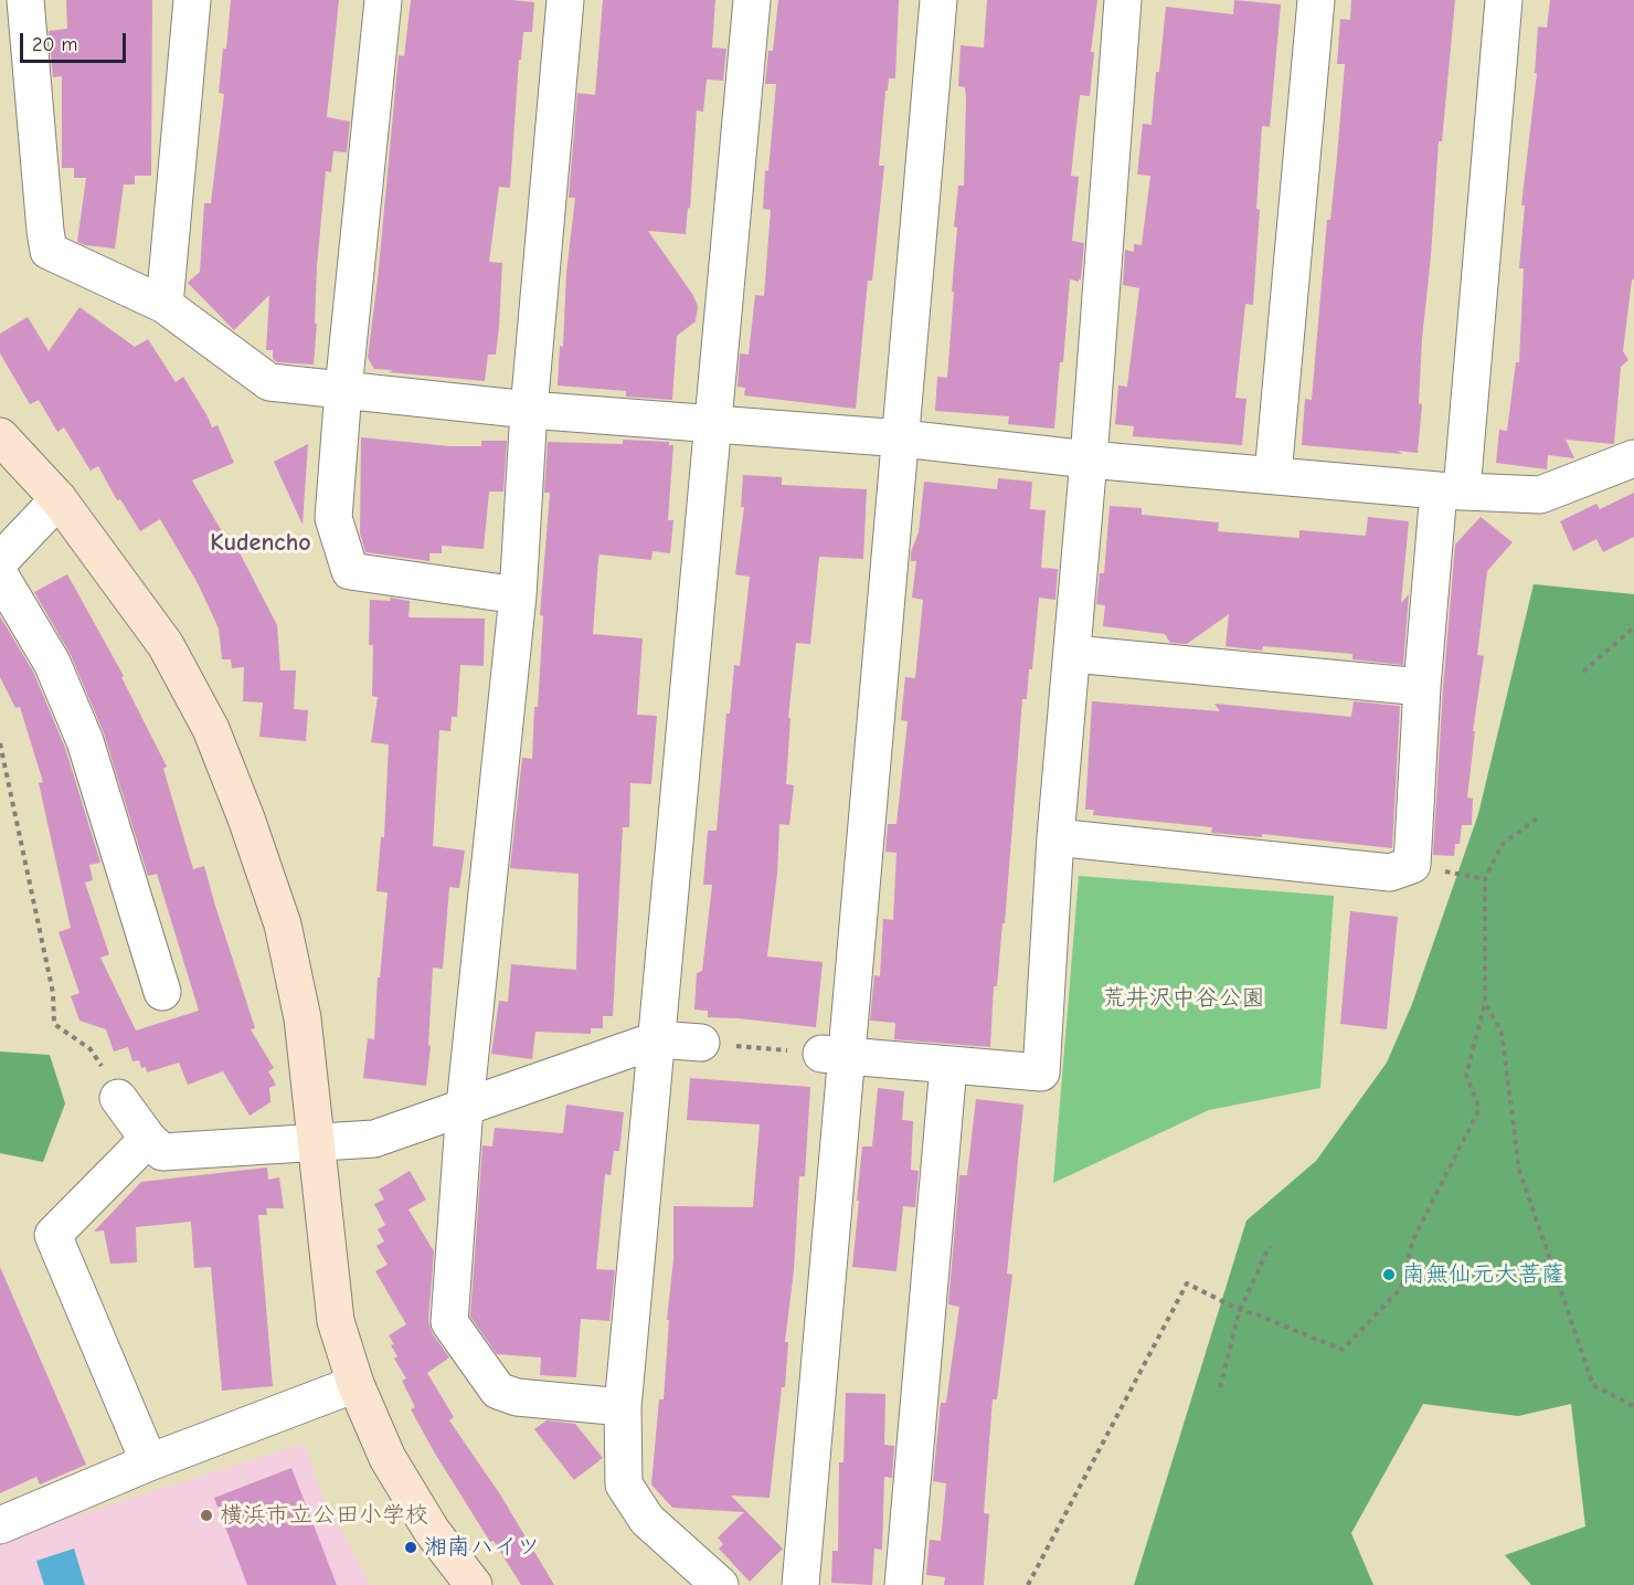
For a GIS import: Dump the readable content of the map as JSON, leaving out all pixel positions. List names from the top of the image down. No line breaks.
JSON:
{"districts":["Kudencho"],"parks":["荒井沢中谷公園"],"places":["南無仙元大菩薩","横浜市立公田小学校","湘南ハイツ"],"scale_bar":"20 m"}
